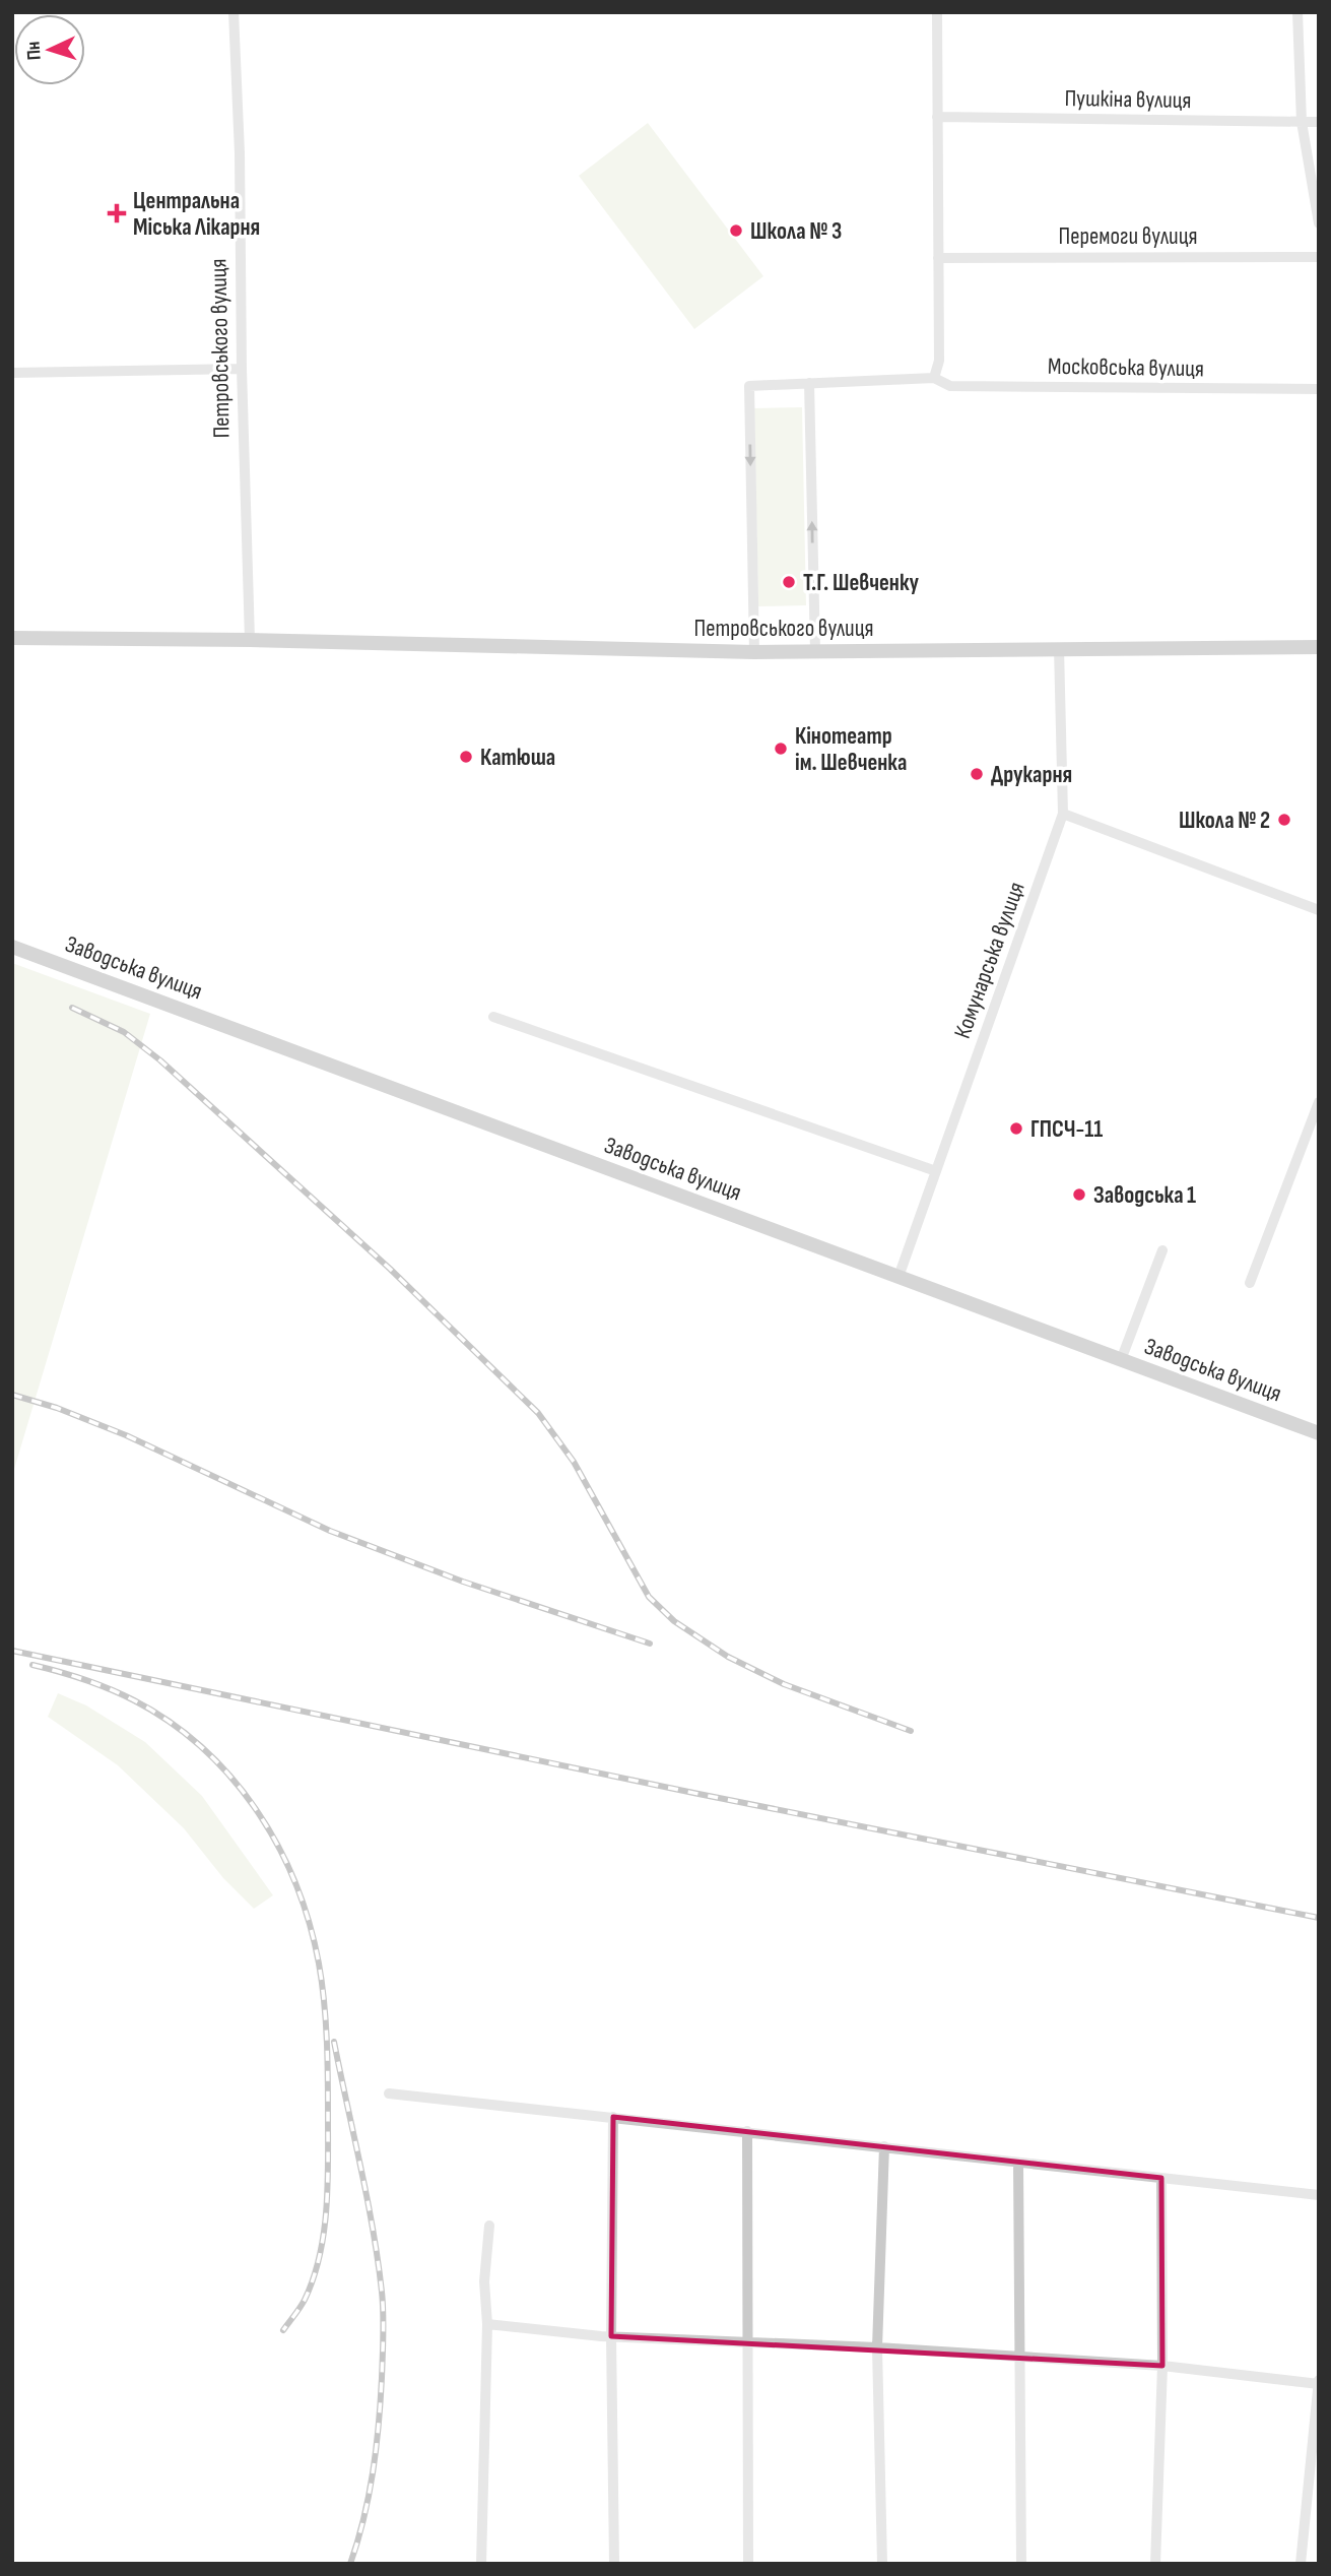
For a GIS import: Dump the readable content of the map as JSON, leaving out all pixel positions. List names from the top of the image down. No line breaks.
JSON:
{"streets":{"main road":["Петровського вулиця","Заводська вулиця"],"street":["Пушкіна вулиця","Перемоги вулиця","Московська вулиця","Комунарська вулиця"]},"crossings":[["Петровського вулиця","Московська вулиця"],["Петровського вулиця","Комунарська вулиця"],["Комунарська вулиця","Заводська вулиця"]],"places":{"health":["Центральна Міська Лікарня"],"other":["Школа № 3","Т.Г. Шевченку","Кінотеатр ім. Шевченка","Катюша","Друкарня","Школа № 2","ГПСЧ-11","Заводська 1"]},"north":"left"}
